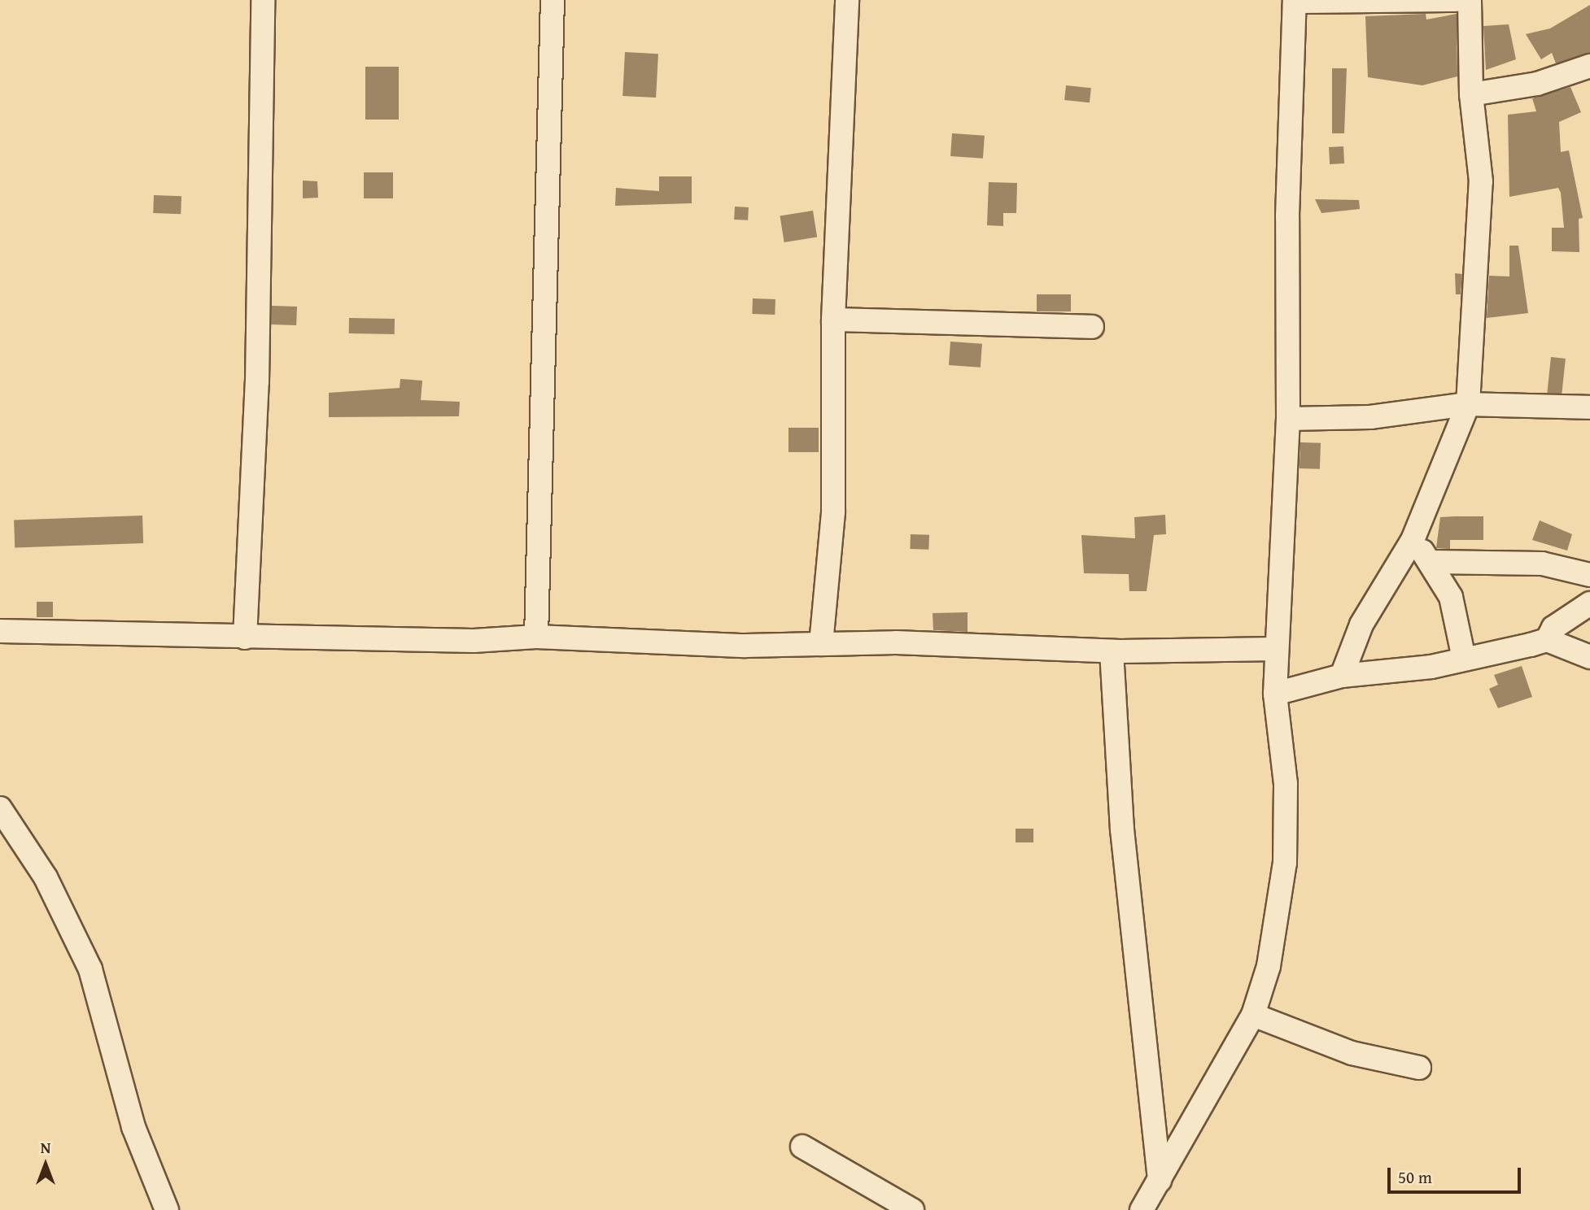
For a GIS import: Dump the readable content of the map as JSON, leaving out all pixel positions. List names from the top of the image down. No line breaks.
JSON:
{"scale_bar":"50 m","north":"top"}
